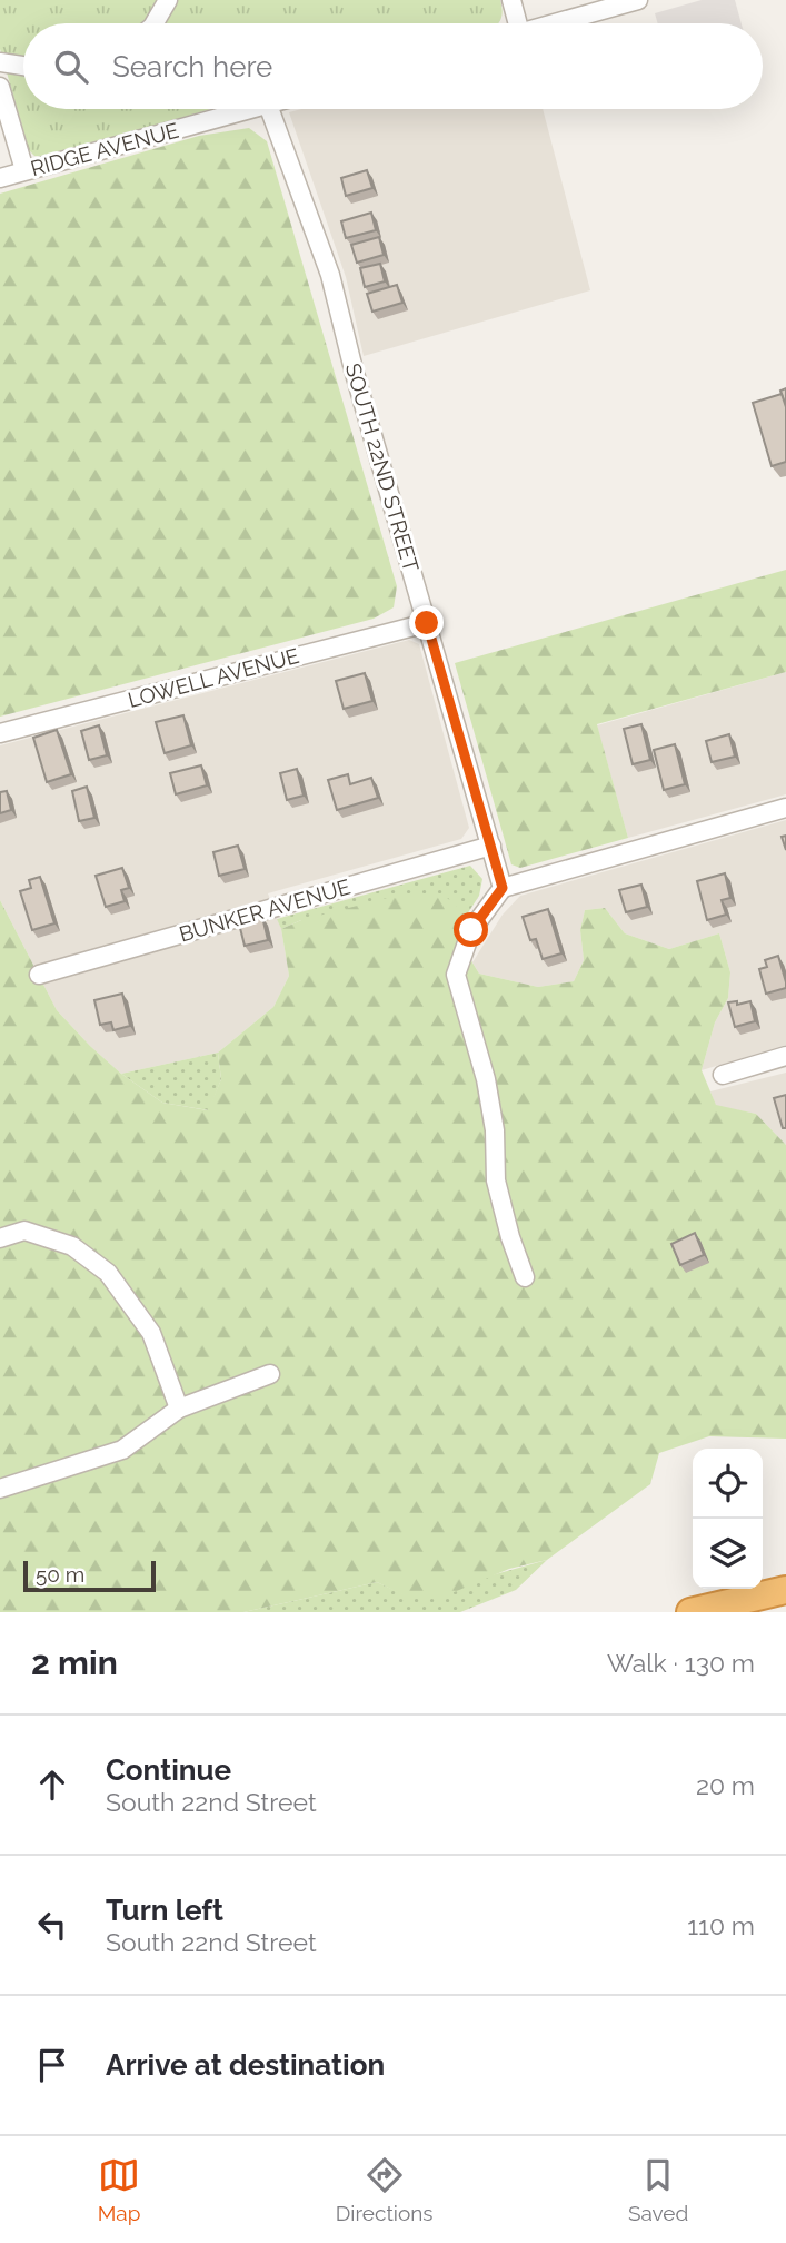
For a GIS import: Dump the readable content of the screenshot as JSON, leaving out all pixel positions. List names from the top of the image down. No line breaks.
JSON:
{"streets":{"street":["RIDGE AVENUE","SOUTH 22ND STREET","LOWELL AVENUE","BUNKER AVENUE"]},"crossings":[["SOUTH 22ND STREET","LOWELL AVENUE"],["SOUTH 22ND STREET","BUNKER AVENUE"]],"scale_bar":"50 m","page":{"search":"Search here","scale":"50 m","heading":["2 min","Walk · 130 m"],"list":[["Continue","South 22nd Street","20 m"],["Turn left","South 22nd Street","110 m"],"Arrive at destination"],"nav":["Map","Directions","Saved"]}}
